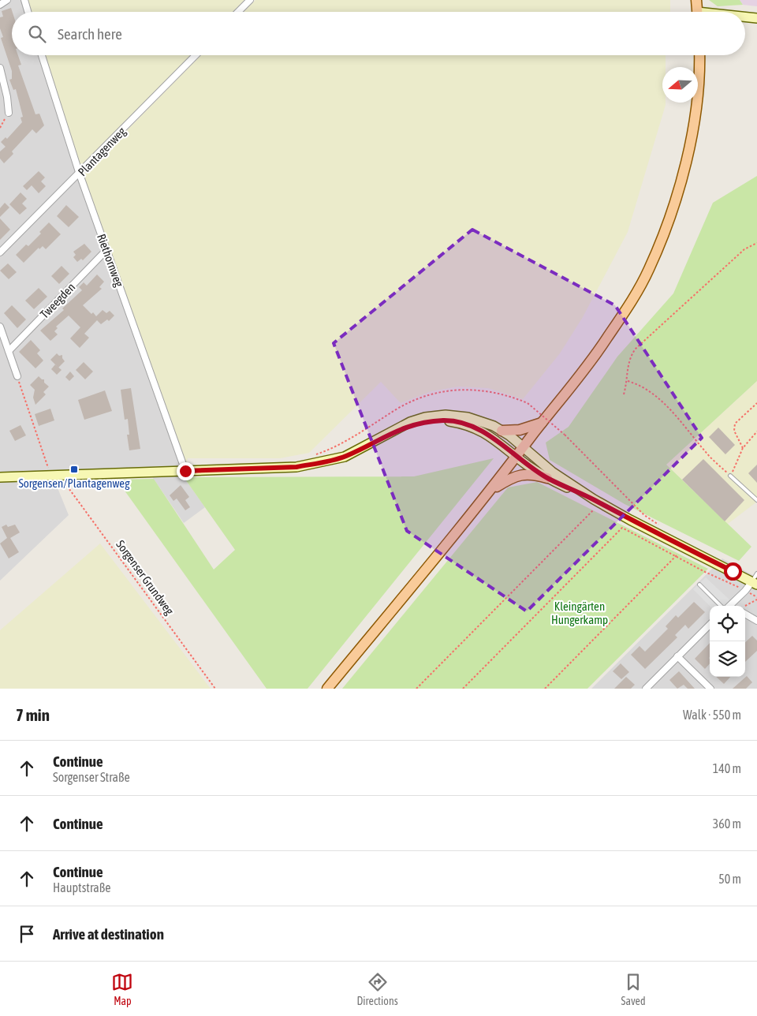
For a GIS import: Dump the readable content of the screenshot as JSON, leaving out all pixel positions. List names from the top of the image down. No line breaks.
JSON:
{"streets":{"street":["Plantagenweg","Riethornweg","Tweegden"],"path":["Sorgenser Grundweg"]},"crossings":[["Plantagenweg","Riethornweg"],["Riethornweg","Tweegden"]],"parks":["Kleingärten Hungerkamp"],"places":{"transit":["Sorgensen/Plantagenweg"]},"north":"left","page":{"search":"Search here","heading":["7 min","Walk · 550 m"],"list":[["Continue","Sorgenser Straße","140 m"],["Continue","360 m"],["Continue","Hauptstraße","50 m"],"Arrive at destination"],"nav":["Map","Directions","Saved"]}}
